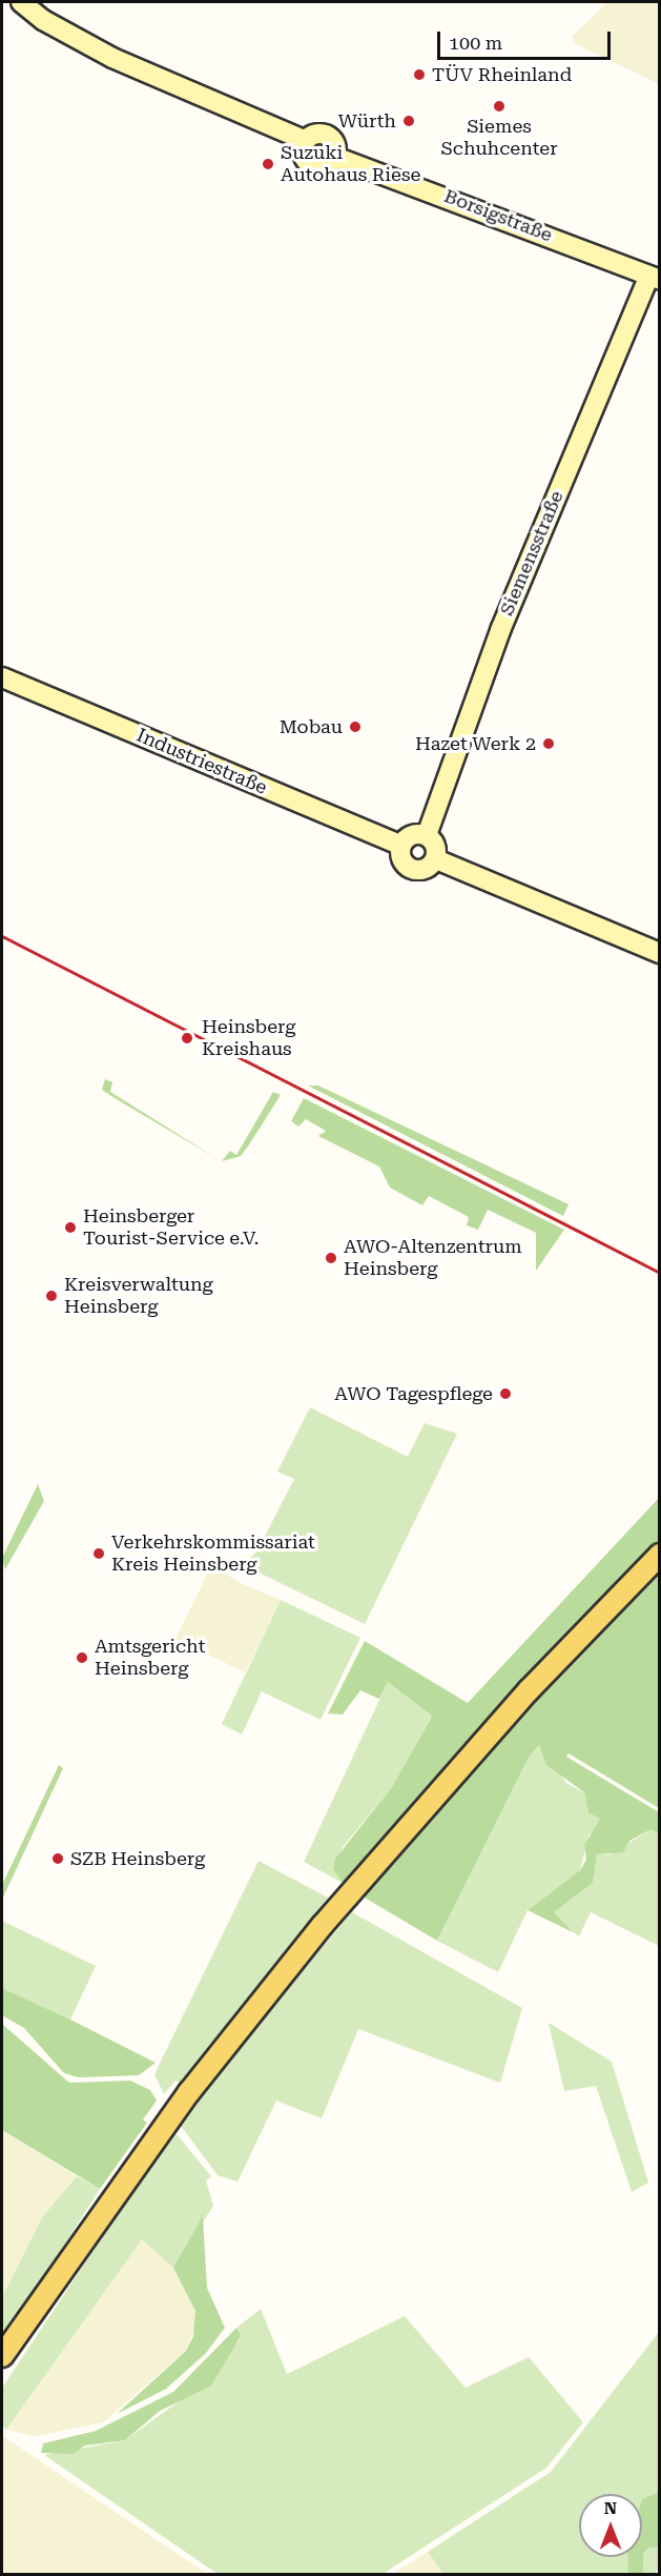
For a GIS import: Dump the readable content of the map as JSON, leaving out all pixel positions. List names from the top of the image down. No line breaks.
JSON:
{"streets":{"street":["Borsigstraße","Siemensstraße","Industriestraße"]},"crossings":[["Borsigstraße","Siemensstraße"],["Siemensstraße","Industriestraße"]],"places":["TÜV Rheinland","Siemes Schuhcenter","Würth","Suzuki Autohaus Riese","Mobau","Hazet Werk 2","Heinsberg Kreishaus","Heinsberger Tourist-Service e.V.","AWO-Altenzentrum Heinsberg","Kreisverwaltung Heinsberg","AWO Tagespflege","Verkehrskommissariat Kreis Heinsberg","Amtsgericht Heinsberg","SZB Heinsberg"],"scale_bar":"100 m","north":"top"}
